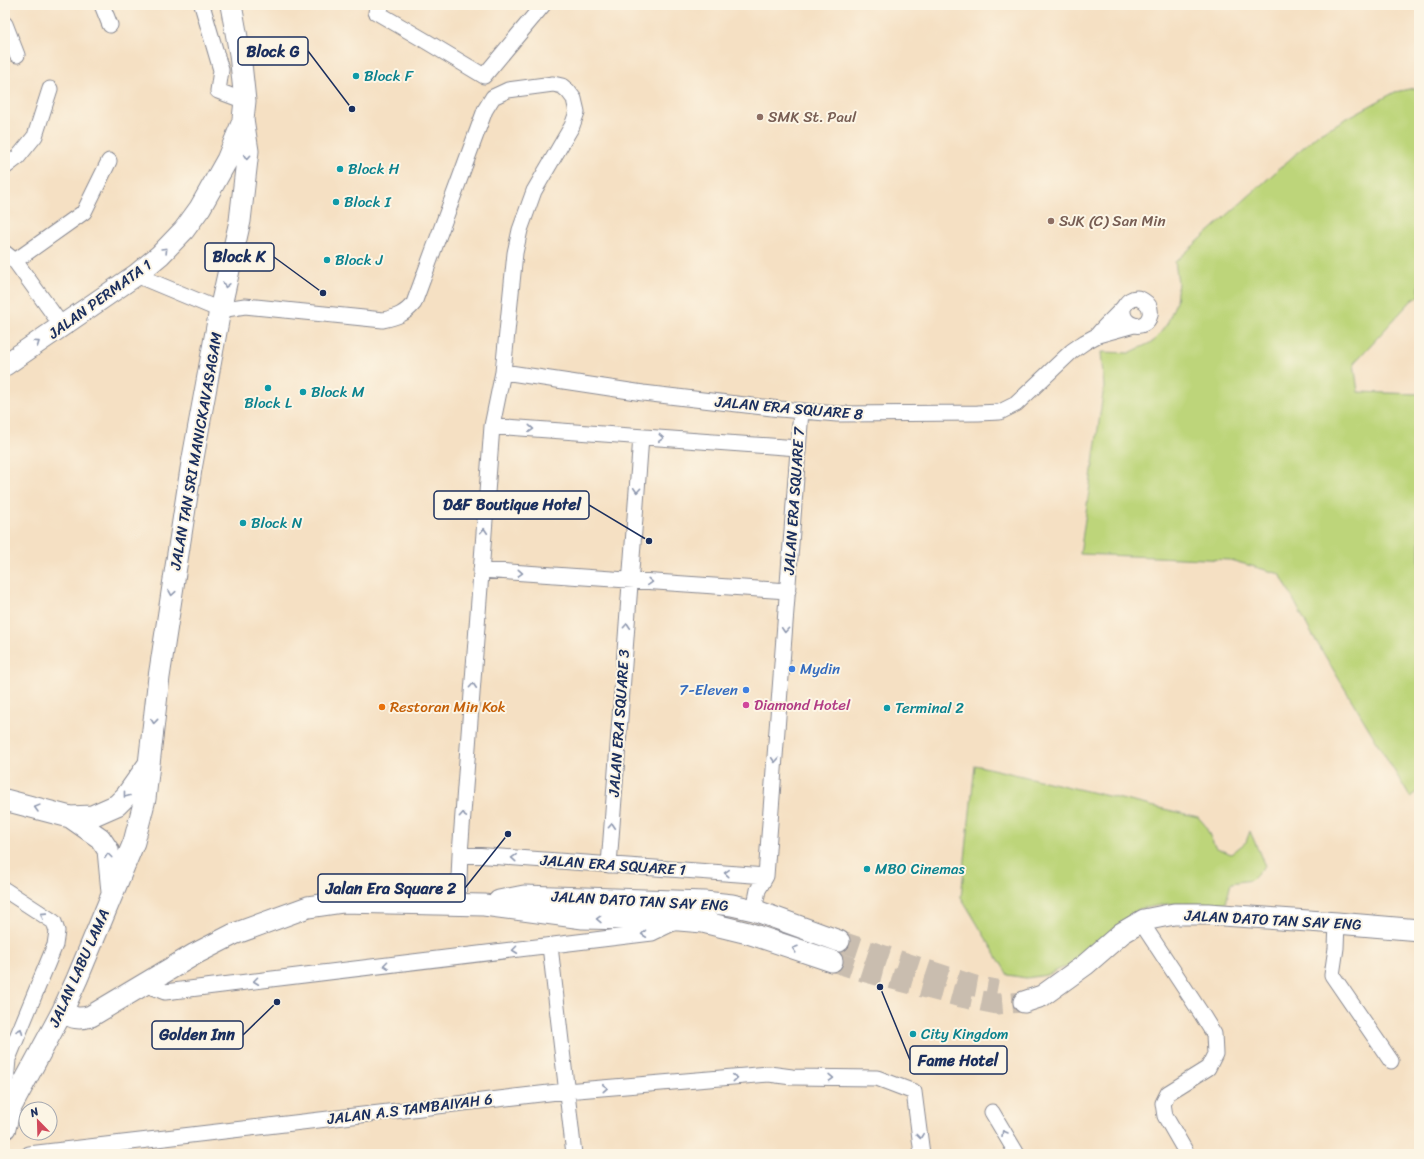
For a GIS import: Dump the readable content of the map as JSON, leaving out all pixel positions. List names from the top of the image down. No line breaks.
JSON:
{"streets":{"main road":["JALAN PERMATA 1","JALAN TAN SRI MANICKAVASAGAM","JALAN DATO TAN SAY ENG","JALAN LABU LAMA"],"street":["JALAN ERA SQUARE 8","JALAN ERA SQUARE 7","JALAN ERA SQUARE 3","JALAN ERA SQUARE 1","JALAN A.S TAMBAIYAH 6"]},"crossings":[["JALAN PERMATA 1","JALAN TAN SRI MANICKAVASAGAM"],["JALAN ERA SQUARE 8","JALAN ERA SQUARE 7"],["JALAN TAN SRI MANICKAVASAGAM","JALAN LABU LAMA"],["JALAN ERA SQUARE 7","JALAN ERA SQUARE 1"],["JALAN ERA SQUARE 3","JALAN ERA SQUARE 1"],["JALAN DATO TAN SAY ENG","JALAN LABU LAMA"]],"one_way":["JALAN PERMATA 1","JALAN TAN SRI MANICKAVASAGAM","JALAN ERA SQUARE 7","JALAN A.S TAMBAIYAH 6"],"places":["Block F","Block G","SMK St. Paul","Block H","Block I","SJK (C) San Min","Block J","Block K","Block L","Block M","Block N","D&F Boutique Hotel","Mydin","7-Eleven","Diamond Hotel","Restoran Min Kok","Terminal 2","Jalan Era Square 2","MBO Cinemas","Fame Hotel","Golden Inn","City Kingdom"],"north":"top left"}
